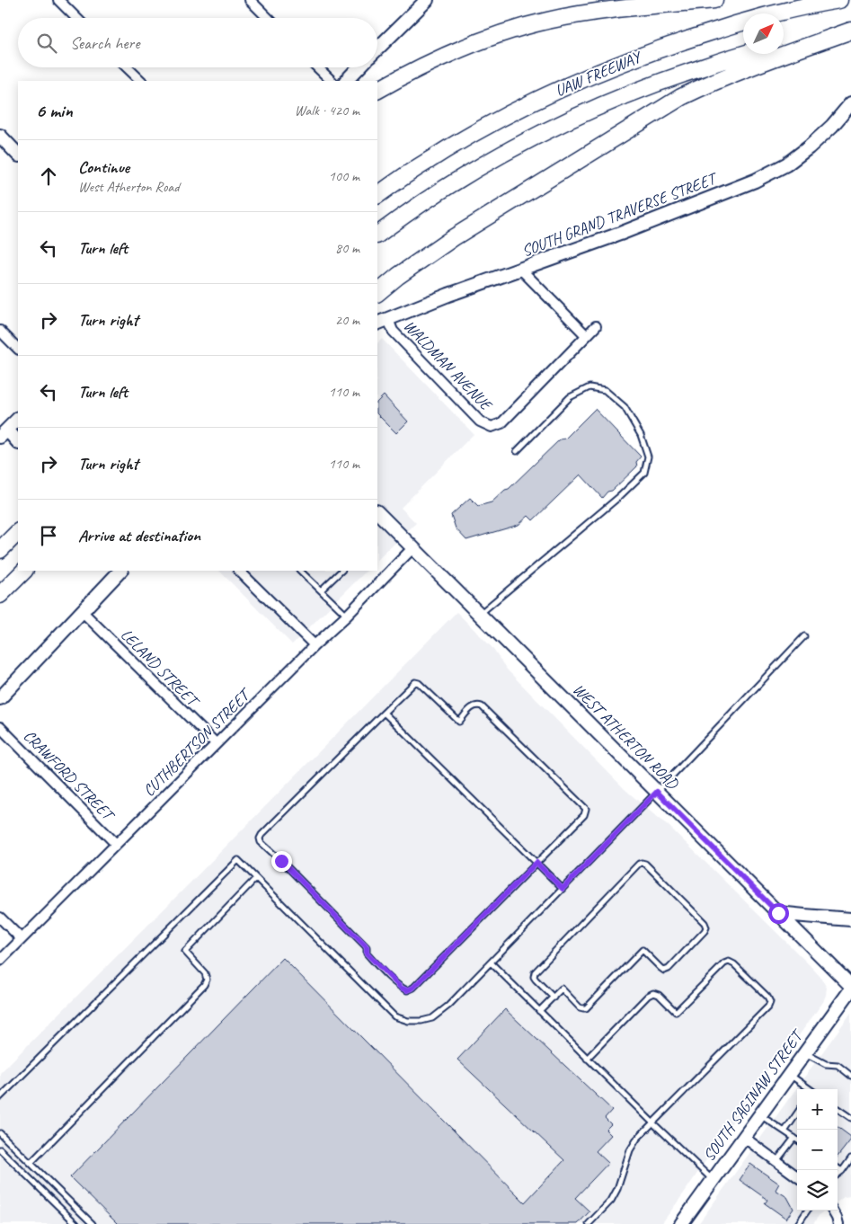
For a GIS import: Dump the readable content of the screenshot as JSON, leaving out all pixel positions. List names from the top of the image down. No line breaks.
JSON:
{"streets":{"highway":["UAW FREEWAY"],"main road":["SOUTH GRAND TRAVERSE STREET","WEST ATHERTON ROAD","SOUTH SAGINAW STREET"],"street":["WALDMAN AVENUE","LELAND STREET","CUTHBERTSON STREET","CRAWFORD STREET"]},"crossings":[["SOUTH GRAND TRAVERSE STREET","WALDMAN AVENUE"],["LELAND STREET","CUTHBERTSON STREET"],["WEST ATHERTON ROAD","CUTHBERTSON STREET"],["CUTHBERTSON STREET","CRAWFORD STREET"]],"north":"top right","page":{"search":"Search here","heading":["6 min","Walk · 420 m"],"list":[["Continue","West Atherton Road","100 m"],["Turn left","80 m"],["Turn right","20 m"],["Turn left","110 m"],["Turn right","110 m"],"Arrive at destination"],"map_buttons":["+","−"]}}
